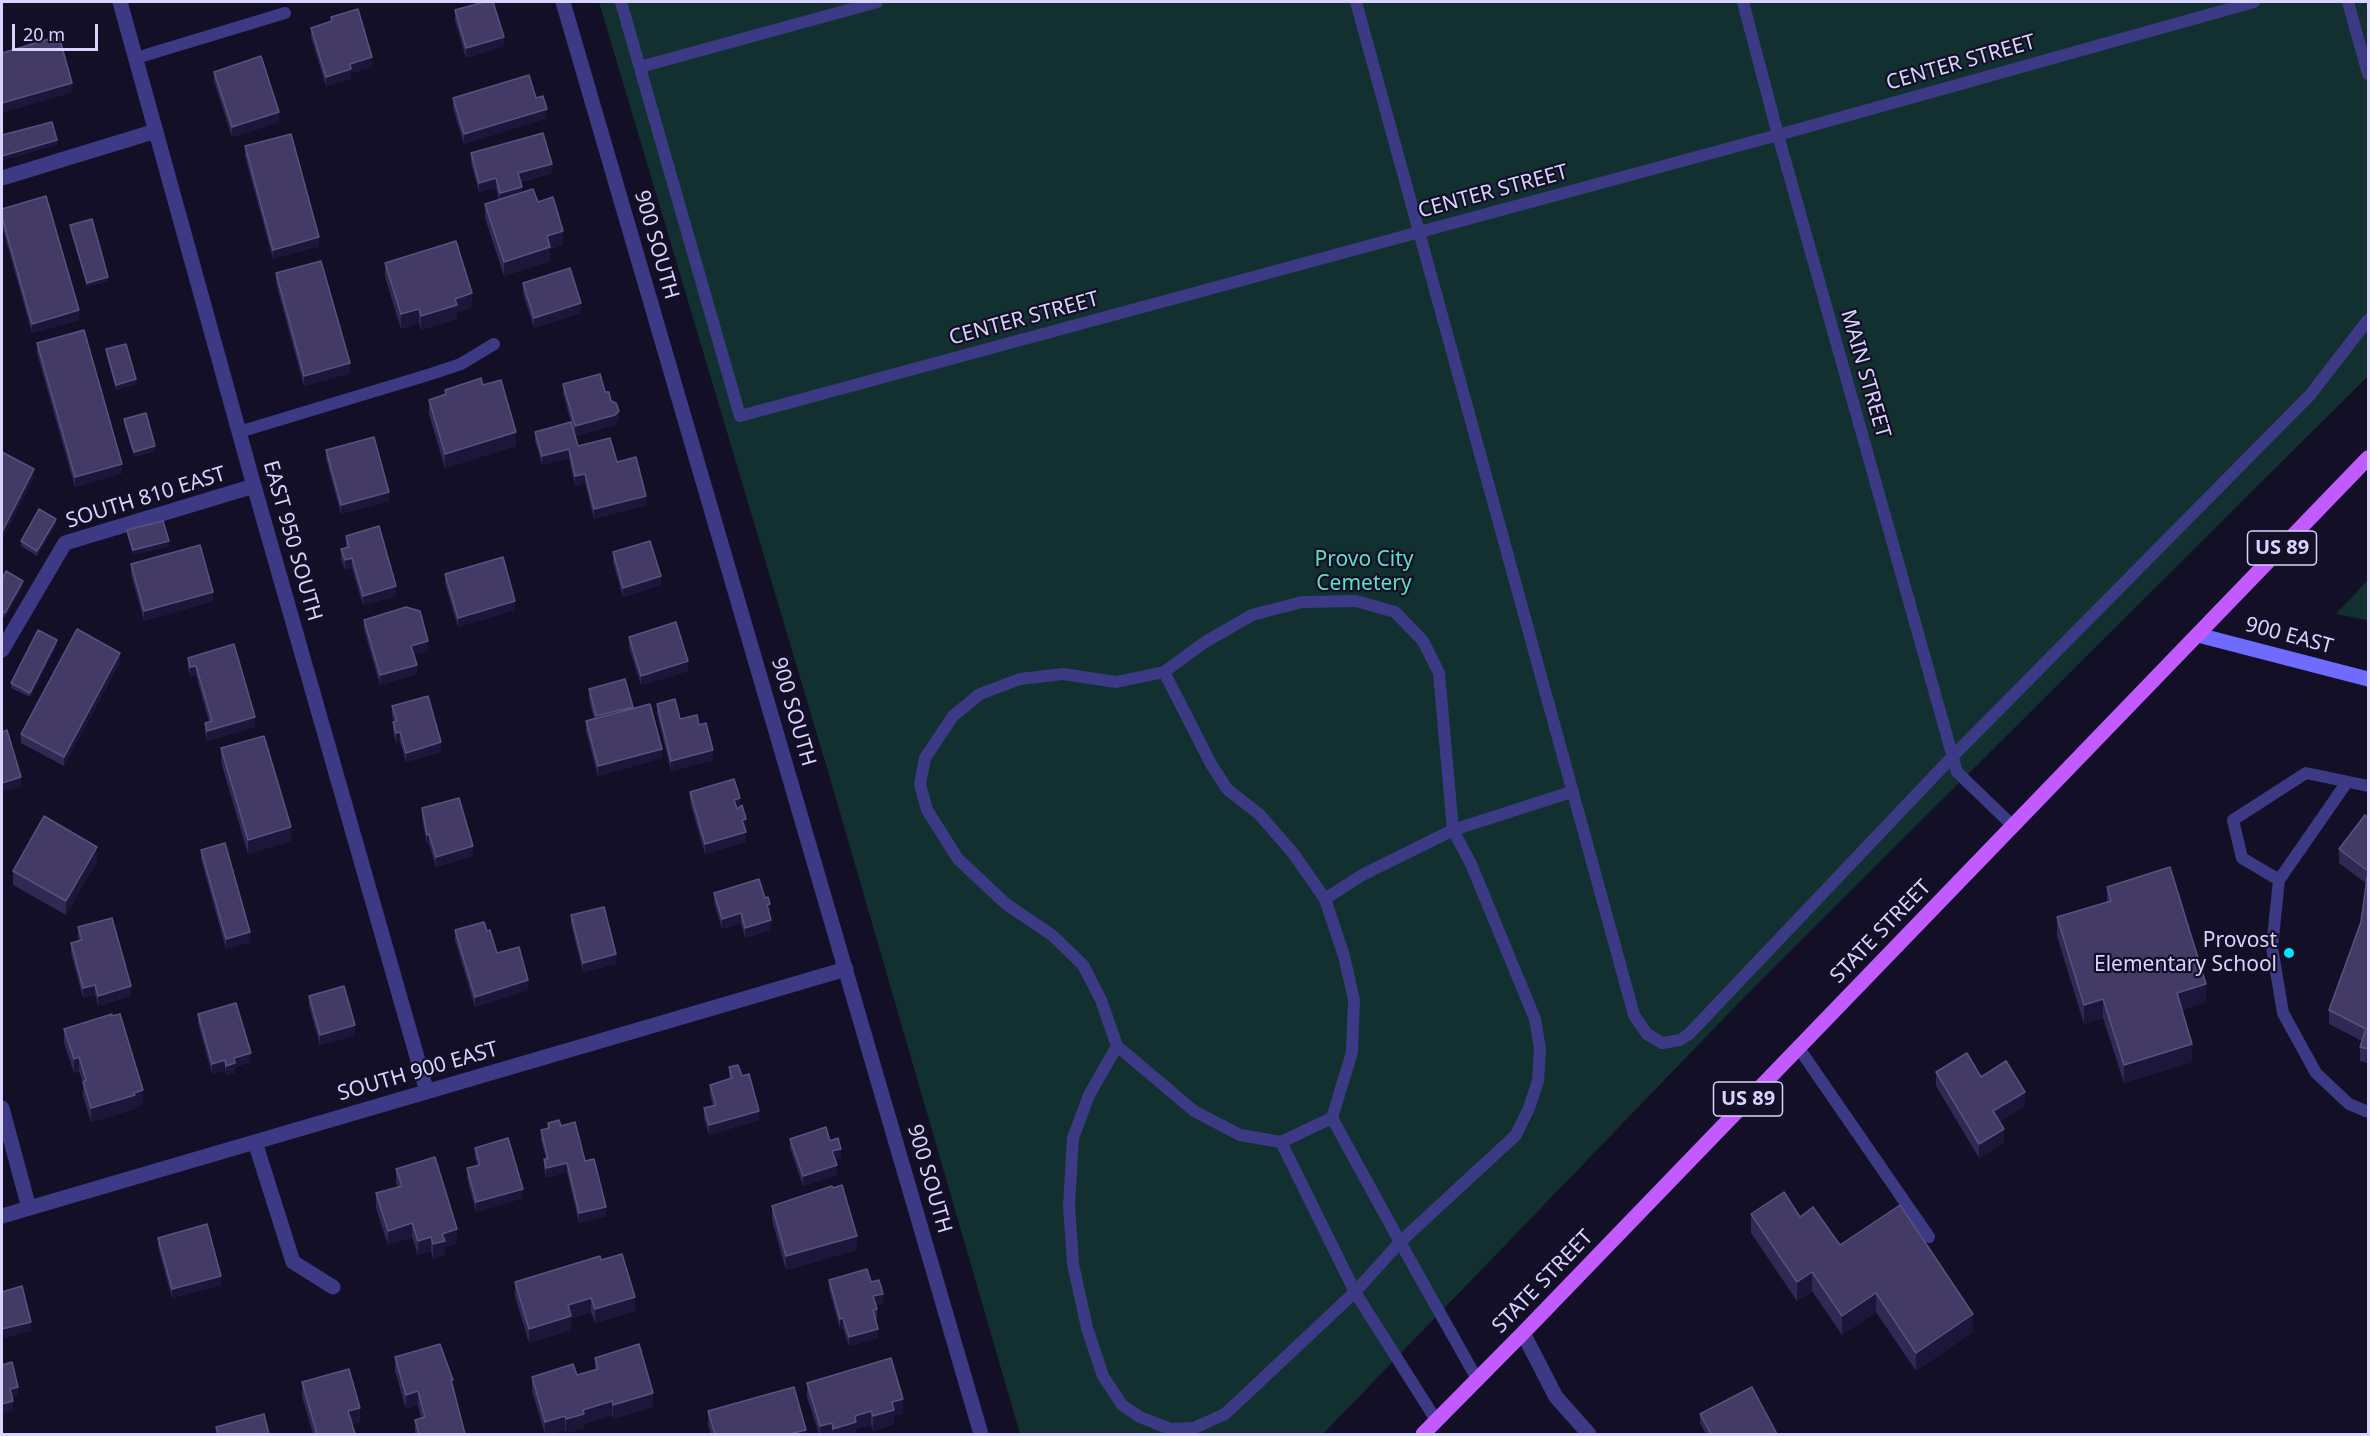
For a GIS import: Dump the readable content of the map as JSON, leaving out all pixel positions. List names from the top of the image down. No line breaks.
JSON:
{"streets":{"main road":["US 89","900 EAST","STATE STREET"],"street":["900 SOUTH","SOUTH 810 EAST","EAST 950 SOUTH","SOUTH 900 EAST"],"lane":["CENTER STREET","MAIN STREET"]},"crossings":[["CENTER STREET","MAIN STREET"],["900 SOUTH","SOUTH 900 EAST"],["MAIN STREET","STATE STREET"],["SOUTH 810 EAST","EAST 950 SOUTH"],["EAST 950 SOUTH","SOUTH 900 EAST"],["900 EAST","STATE STREET"]],"parks":["Provo City Cemetery"],"places":["Provost Elementary School"],"scale_bar":"20 m"}
